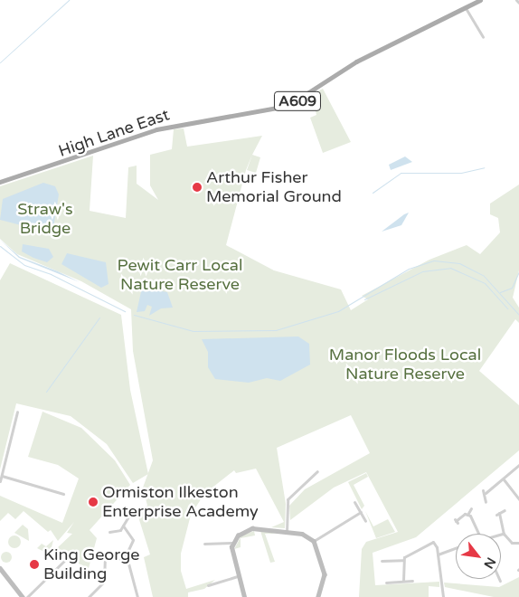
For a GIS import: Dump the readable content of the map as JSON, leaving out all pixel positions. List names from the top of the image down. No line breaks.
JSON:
{"streets":{"main road":["A609","High Lane East"]},"parks":["Straw's Bridge","Pewit Carr Local Nature Reserve","Manor Floods Local Nature Reserve"],"places":["Arthur Fisher Memorial Ground","Ormiston Ilkeston Enterprise Academy","King George Building"],"north":"bottom right"}
